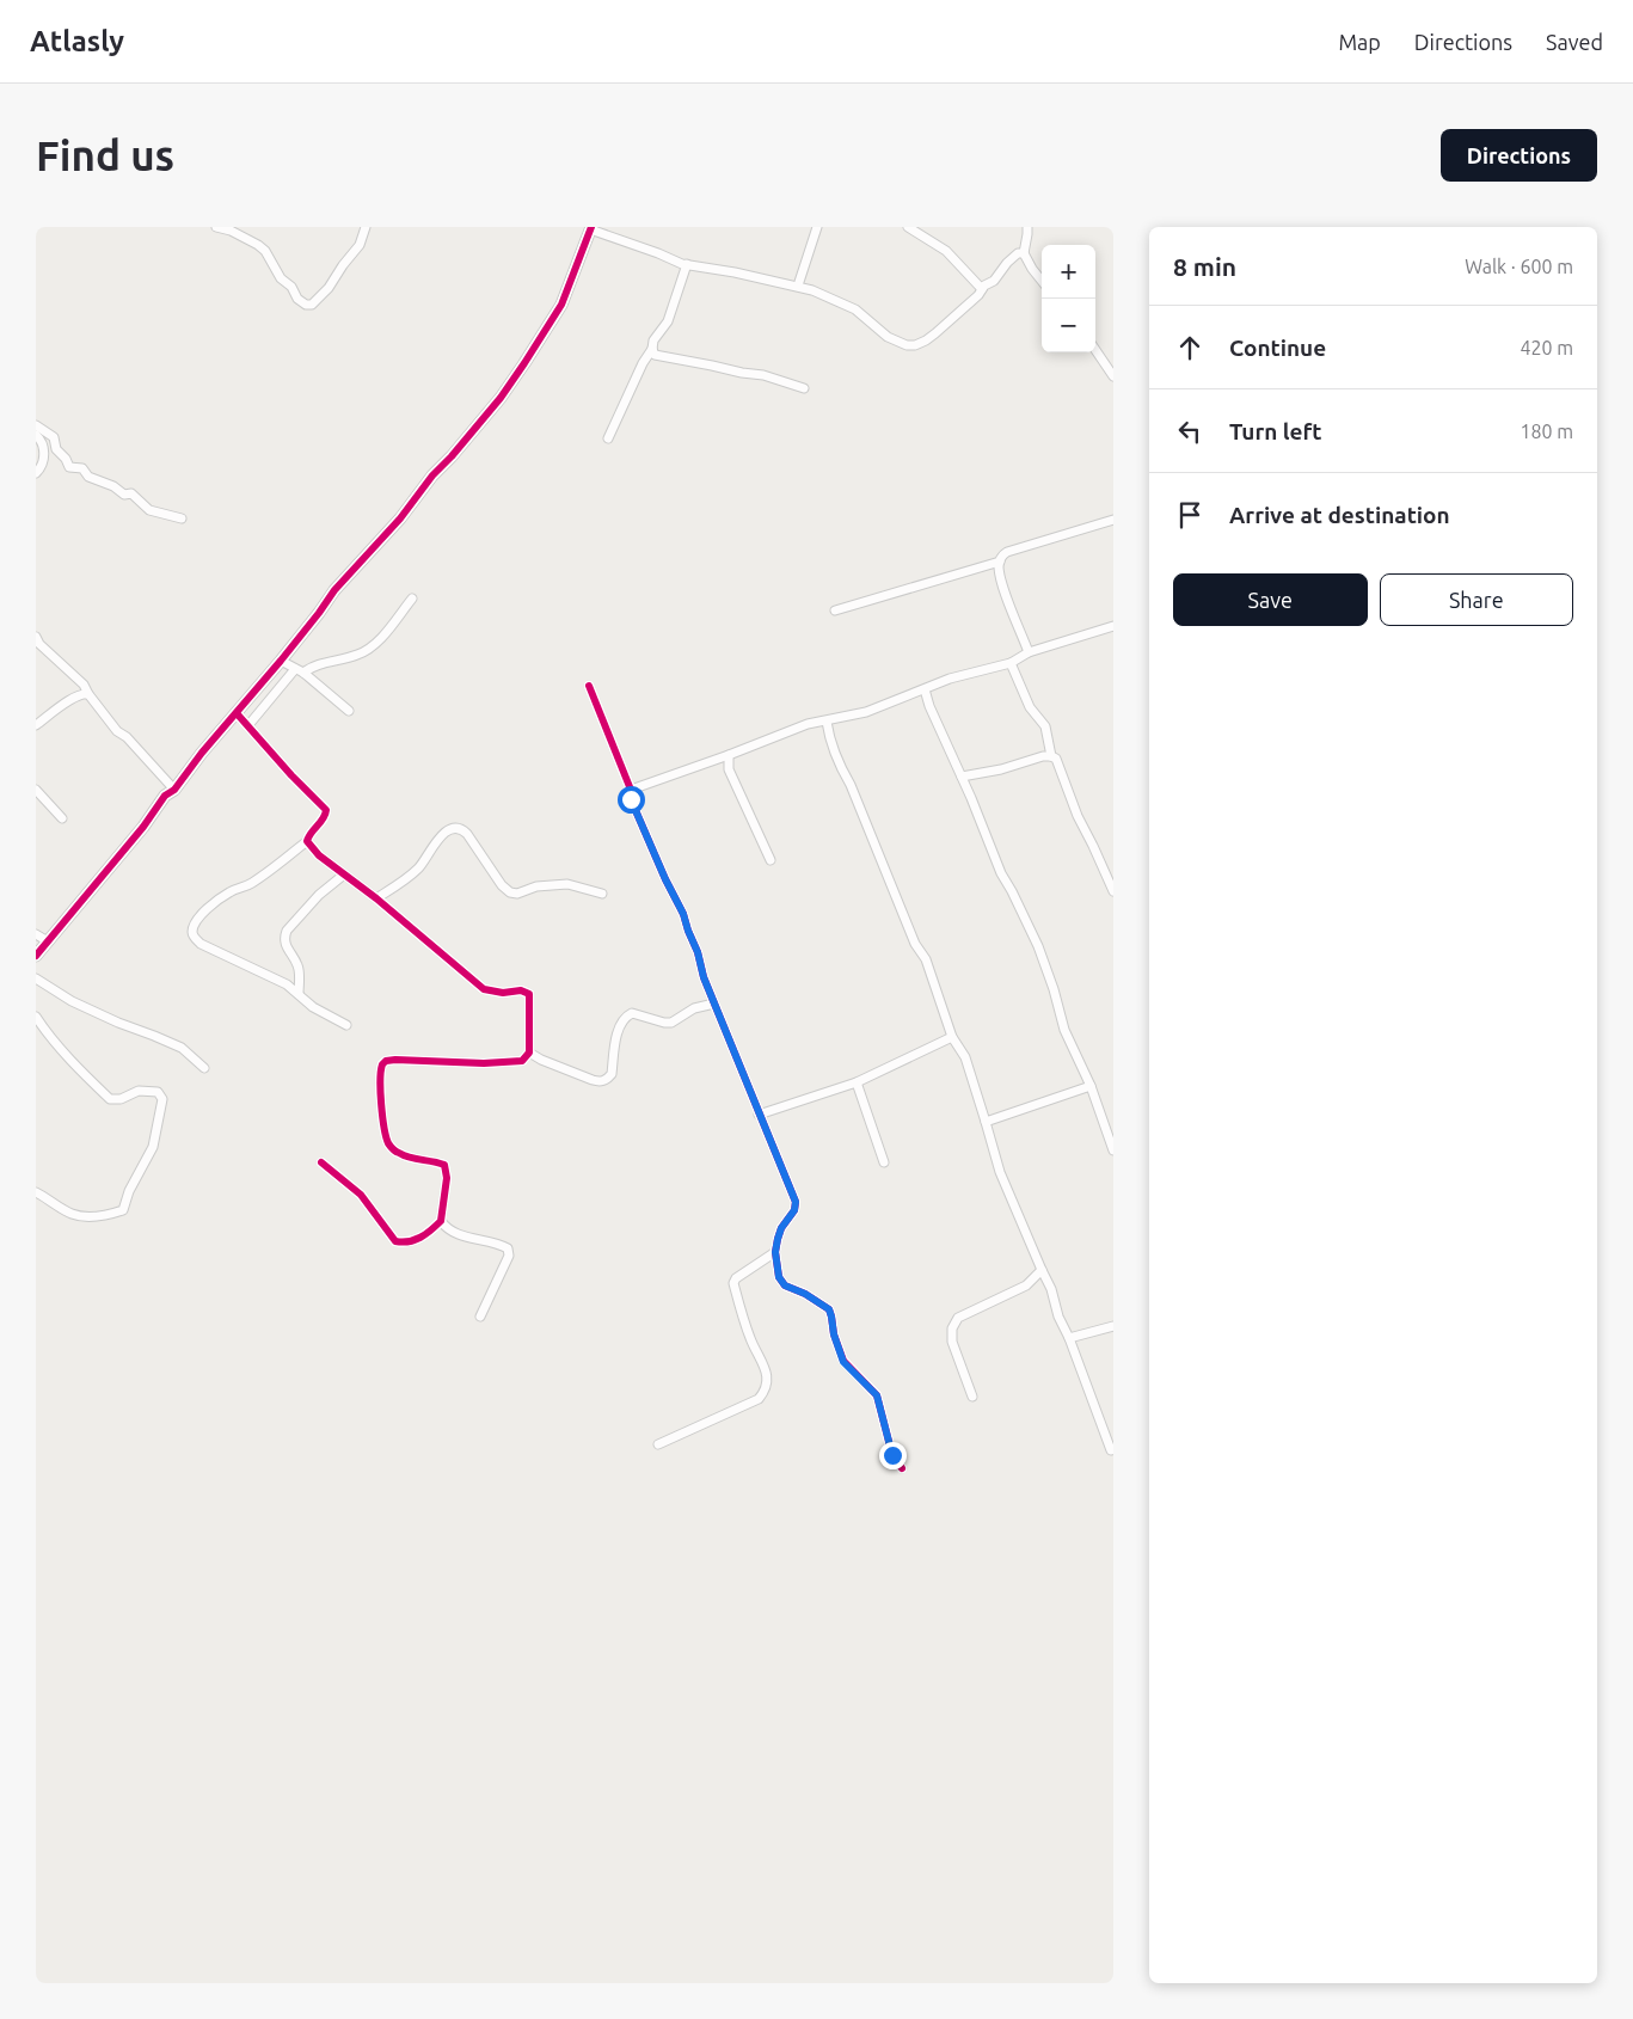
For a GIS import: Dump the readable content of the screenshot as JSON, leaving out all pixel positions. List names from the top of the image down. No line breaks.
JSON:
{"page":{"header":"Atlasly","nav":["Map","Directions","Saved"],"buttons":["Directions",["Save","Share"]],"title":"Find us","heading":["8 min","Walk · 600 m"],"map_buttons":["+","−"],"list":[["Continue","420 m"],["Turn left","180 m"],"Arrive at destination"]}}
